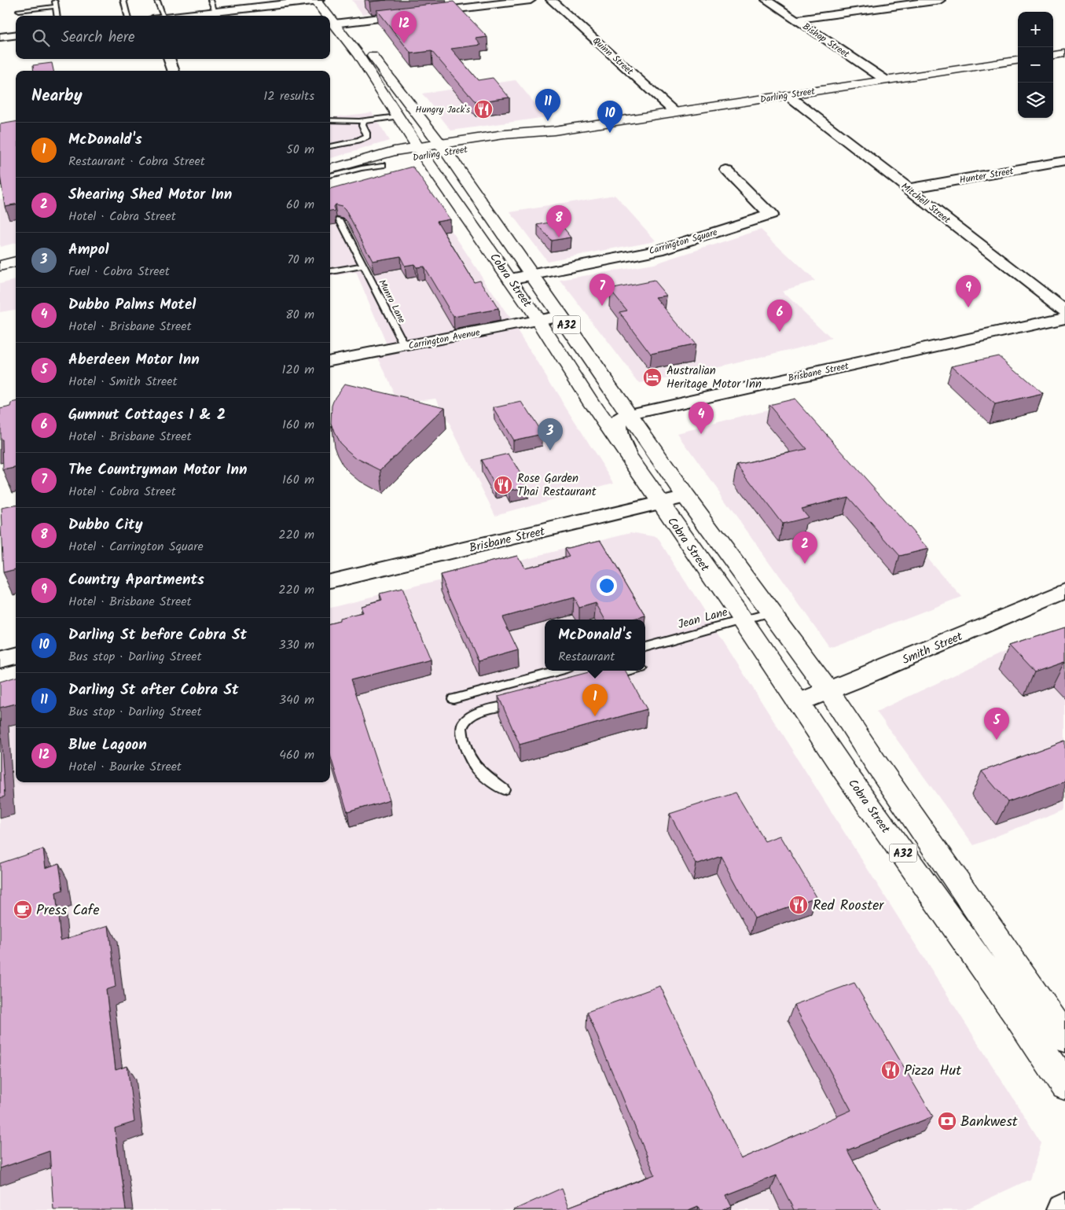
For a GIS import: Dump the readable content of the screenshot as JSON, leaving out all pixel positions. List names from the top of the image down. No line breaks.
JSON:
{"streets":{"main road":["Darling Street","Cobra Street","A32"],"street":["Bishop Street","Quinn Street","Hunter Street","Mitchell Street","Carrington Square","Carrington Avenue","Brisbane Street","Smith Street"],"lane":["Munro Lane","Jean Lane"]},"crossings":[["Bishop Street","Darling Street"],["Quinn Street","Darling Street"],["Darling Street","Mitchell Street"],["Darling Street","Cobra Street"],["Hunter Street","Mitchell Street"],["Carrington Square","Cobra Street"],["Cobra Street","Carrington Avenue"],["Cobra Street","Brisbane Street"],["Cobra Street","Jean Lane"],["Cobra Street","Smith Street"],["Munro Lane","Carrington Avenue"]],"places":{"restaurant":["Hungry Jack's","Rose Garden Thai Restaurant","Red Rooster","Pizza Hut"],"hotel":["Australian Heritage Motor Inn"],"cafe":["Press Cafe"],"bank":["Bankwest"]},"page":{"pins":["12","11","10","8","7","9","6","4","3","2","1","5"],"map_buttons":["+","−"],"search":"Search here","heading":["Nearby","12 results"],"list":[{"mark":"1","name":"McDonald's","note":"Restaurant · Cobra Street","value":"50 m"},{"mark":"2","name":"Shearing Shed Motor Inn","note":"Hotel · Cobra Street","value":"60 m"},{"mark":"3","name":"Ampol","note":"Fuel · Cobra Street","value":"70 m"},{"mark":"4","name":"Dubbo Palms Motel","note":"Hotel · Brisbane Street","value":"80 m"},{"mark":"5","name":"Aberdeen Motor Inn","note":"Hotel · Smith Street","value":"120 m"},{"mark":"6","name":"Gumnut Cottages 1 & 2","note":"Hotel · Brisbane Street","value":"160 m"},{"mark":"7","name":"The Countryman Motor Inn","note":"Hotel · Cobra Street","value":"160 m"},{"mark":"8","name":"Dubbo City","note":"Hotel · Carrington Square","value":"220 m"},{"mark":"9","name":"Country Apartments","note":"Hotel · Brisbane Street","value":"220 m"},{"mark":"10","name":"Darling St before Cobra St","note":"Bus stop · Darling Street","value":"330 m"},{"mark":"11","name":"Darling St after Cobra St","note":"Bus stop · Darling Street","value":"340 m"},{"mark":"12","name":"Blue Lagoon","note":"Hotel · Bourke Street","value":"460 m"}],"popup":["McDonald's","Restaurant"]}}
